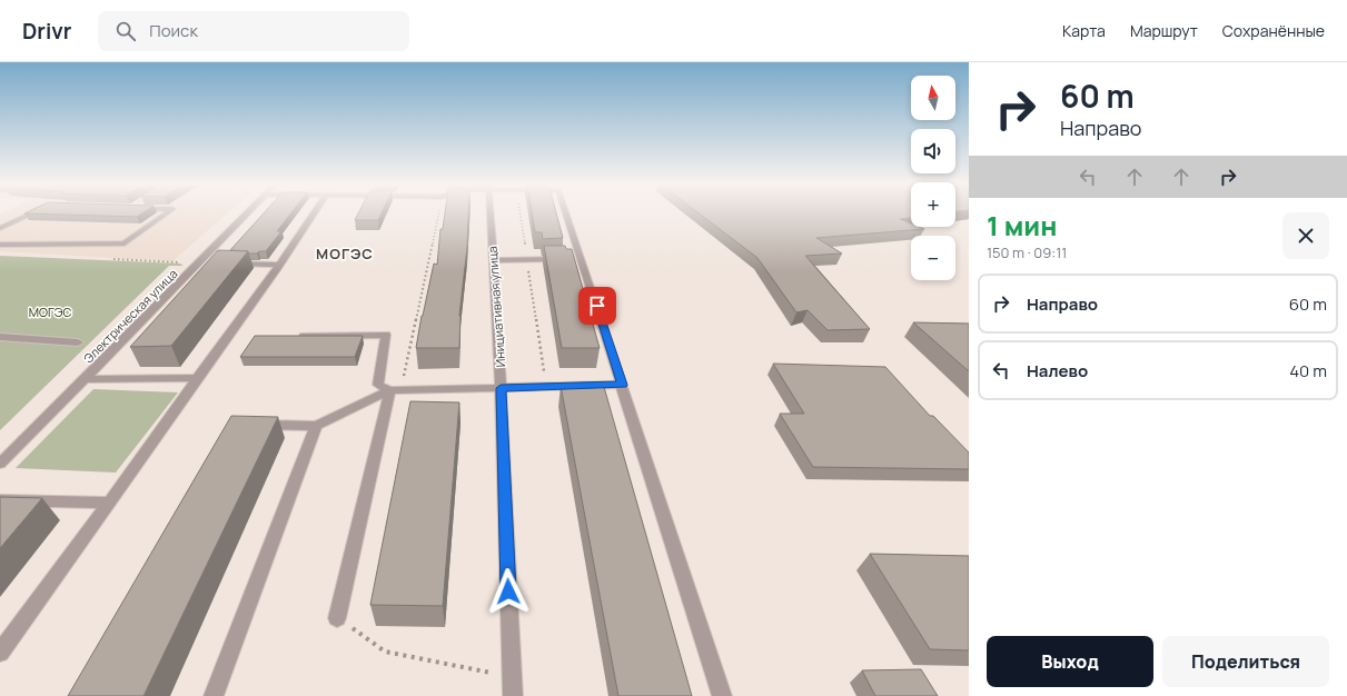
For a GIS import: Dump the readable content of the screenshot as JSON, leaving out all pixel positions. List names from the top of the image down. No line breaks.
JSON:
{"streets":{"street":["Инициативная улица","Электрическая улица"]},"districts":["МОГЭС"],"parks":["МОГЭС"],"north":"top","page":{"header":"Drivr","search":"Поиск","nav":["Карта","Маршрут","Сохранённые"],"turn":["60 m","Направо"],"map_buttons":["+","−"],"heading":["1 мин","150 m · 09:11"],"list":[{"name":"Направо","value":"60 m"},{"name":"Налево","value":"40 m"}],"buttons":["Выход","Поделиться"]}}
